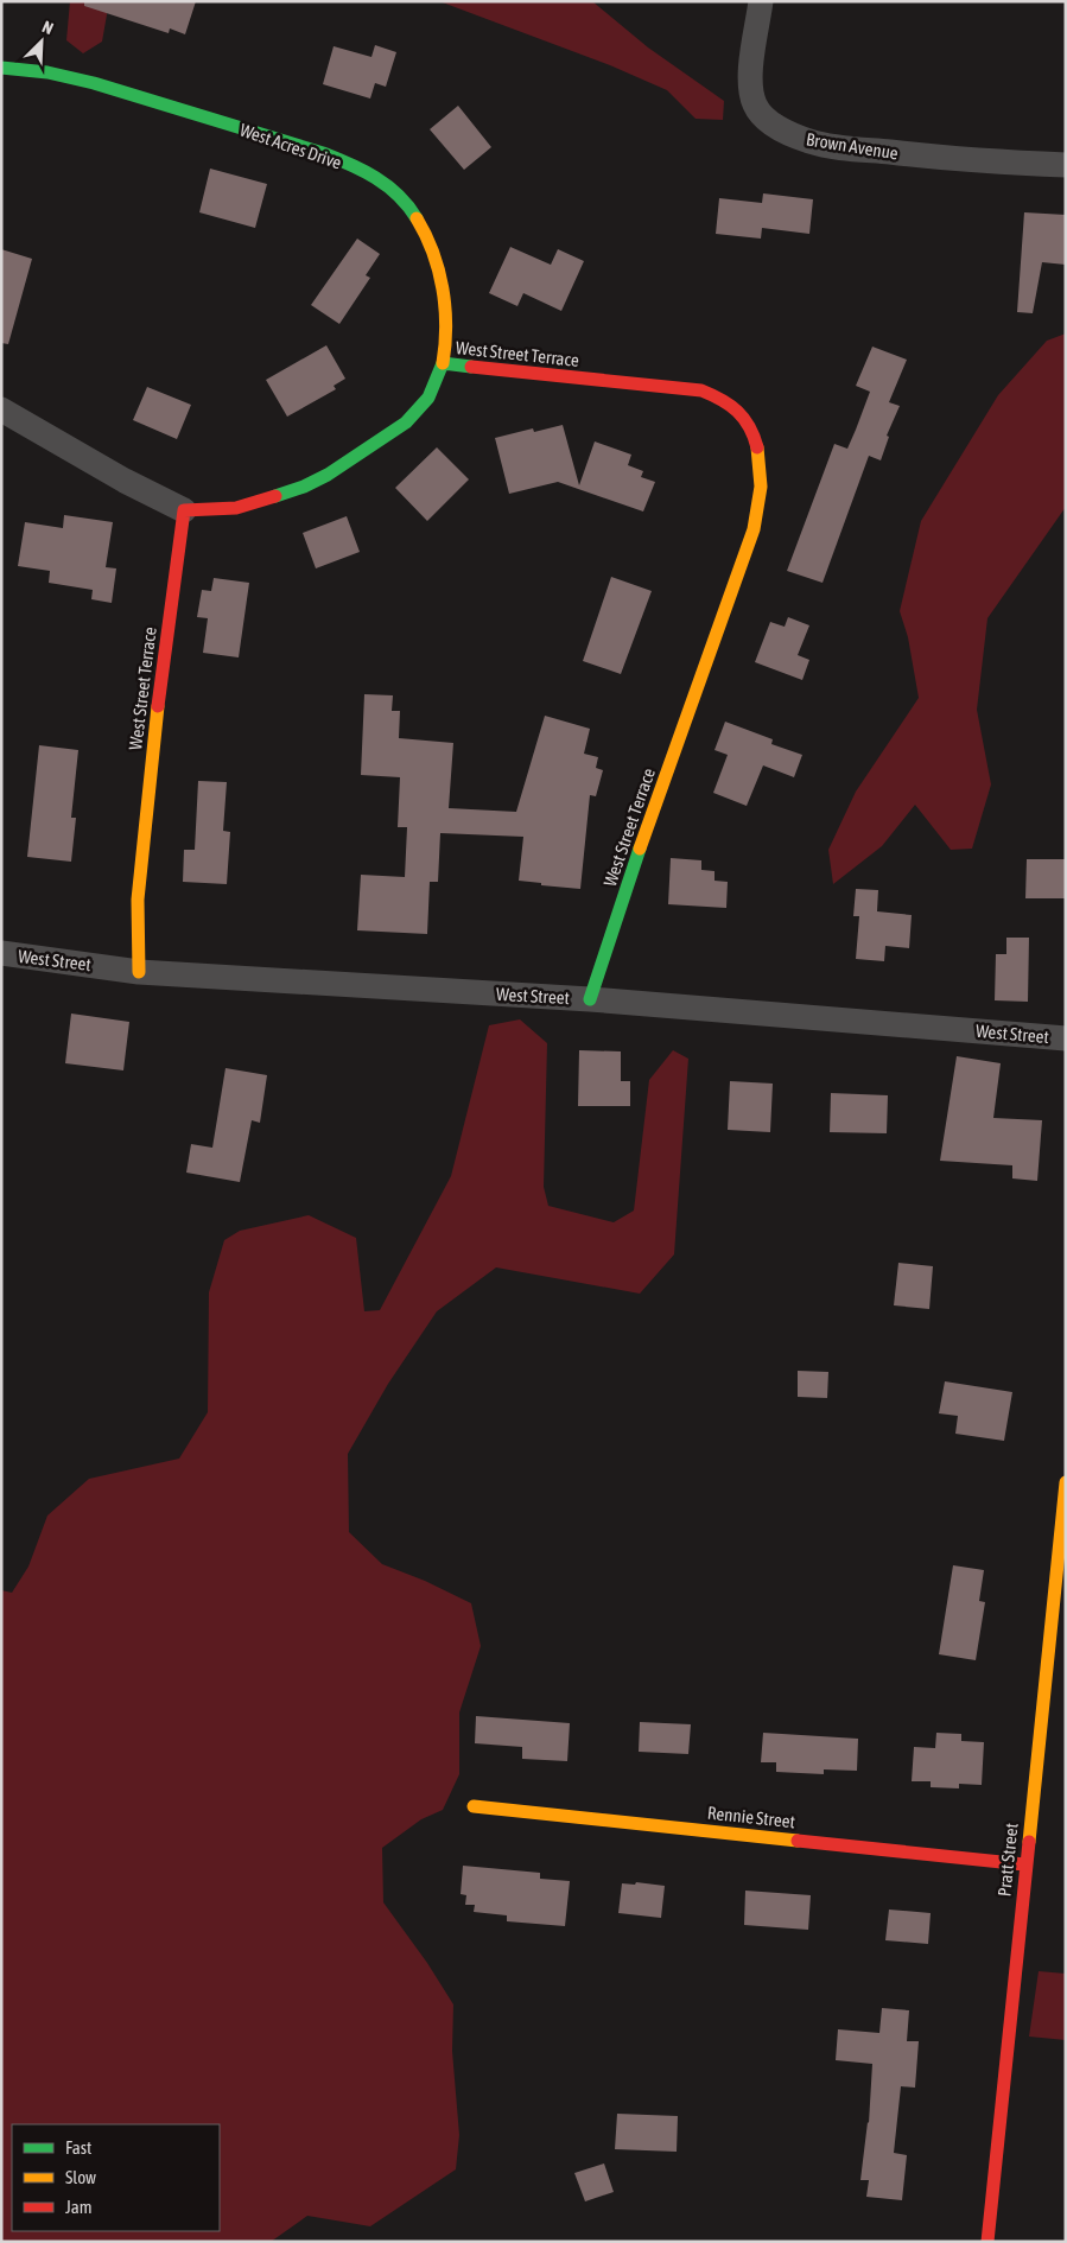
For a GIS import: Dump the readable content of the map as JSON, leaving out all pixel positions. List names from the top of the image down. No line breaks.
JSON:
{"streets":{"street":["West Acres Drive","Brown Avenue","West Street Terrace","West Street","Rennie Street","Pratt Street"]},"crossings":[["West Acres Drive","West Street Terrace"],["West Street Terrace","West Street"],["Rennie Street","Pratt Street"]],"legend":["Fast","Slow","Jam"],"north":"top right"}
